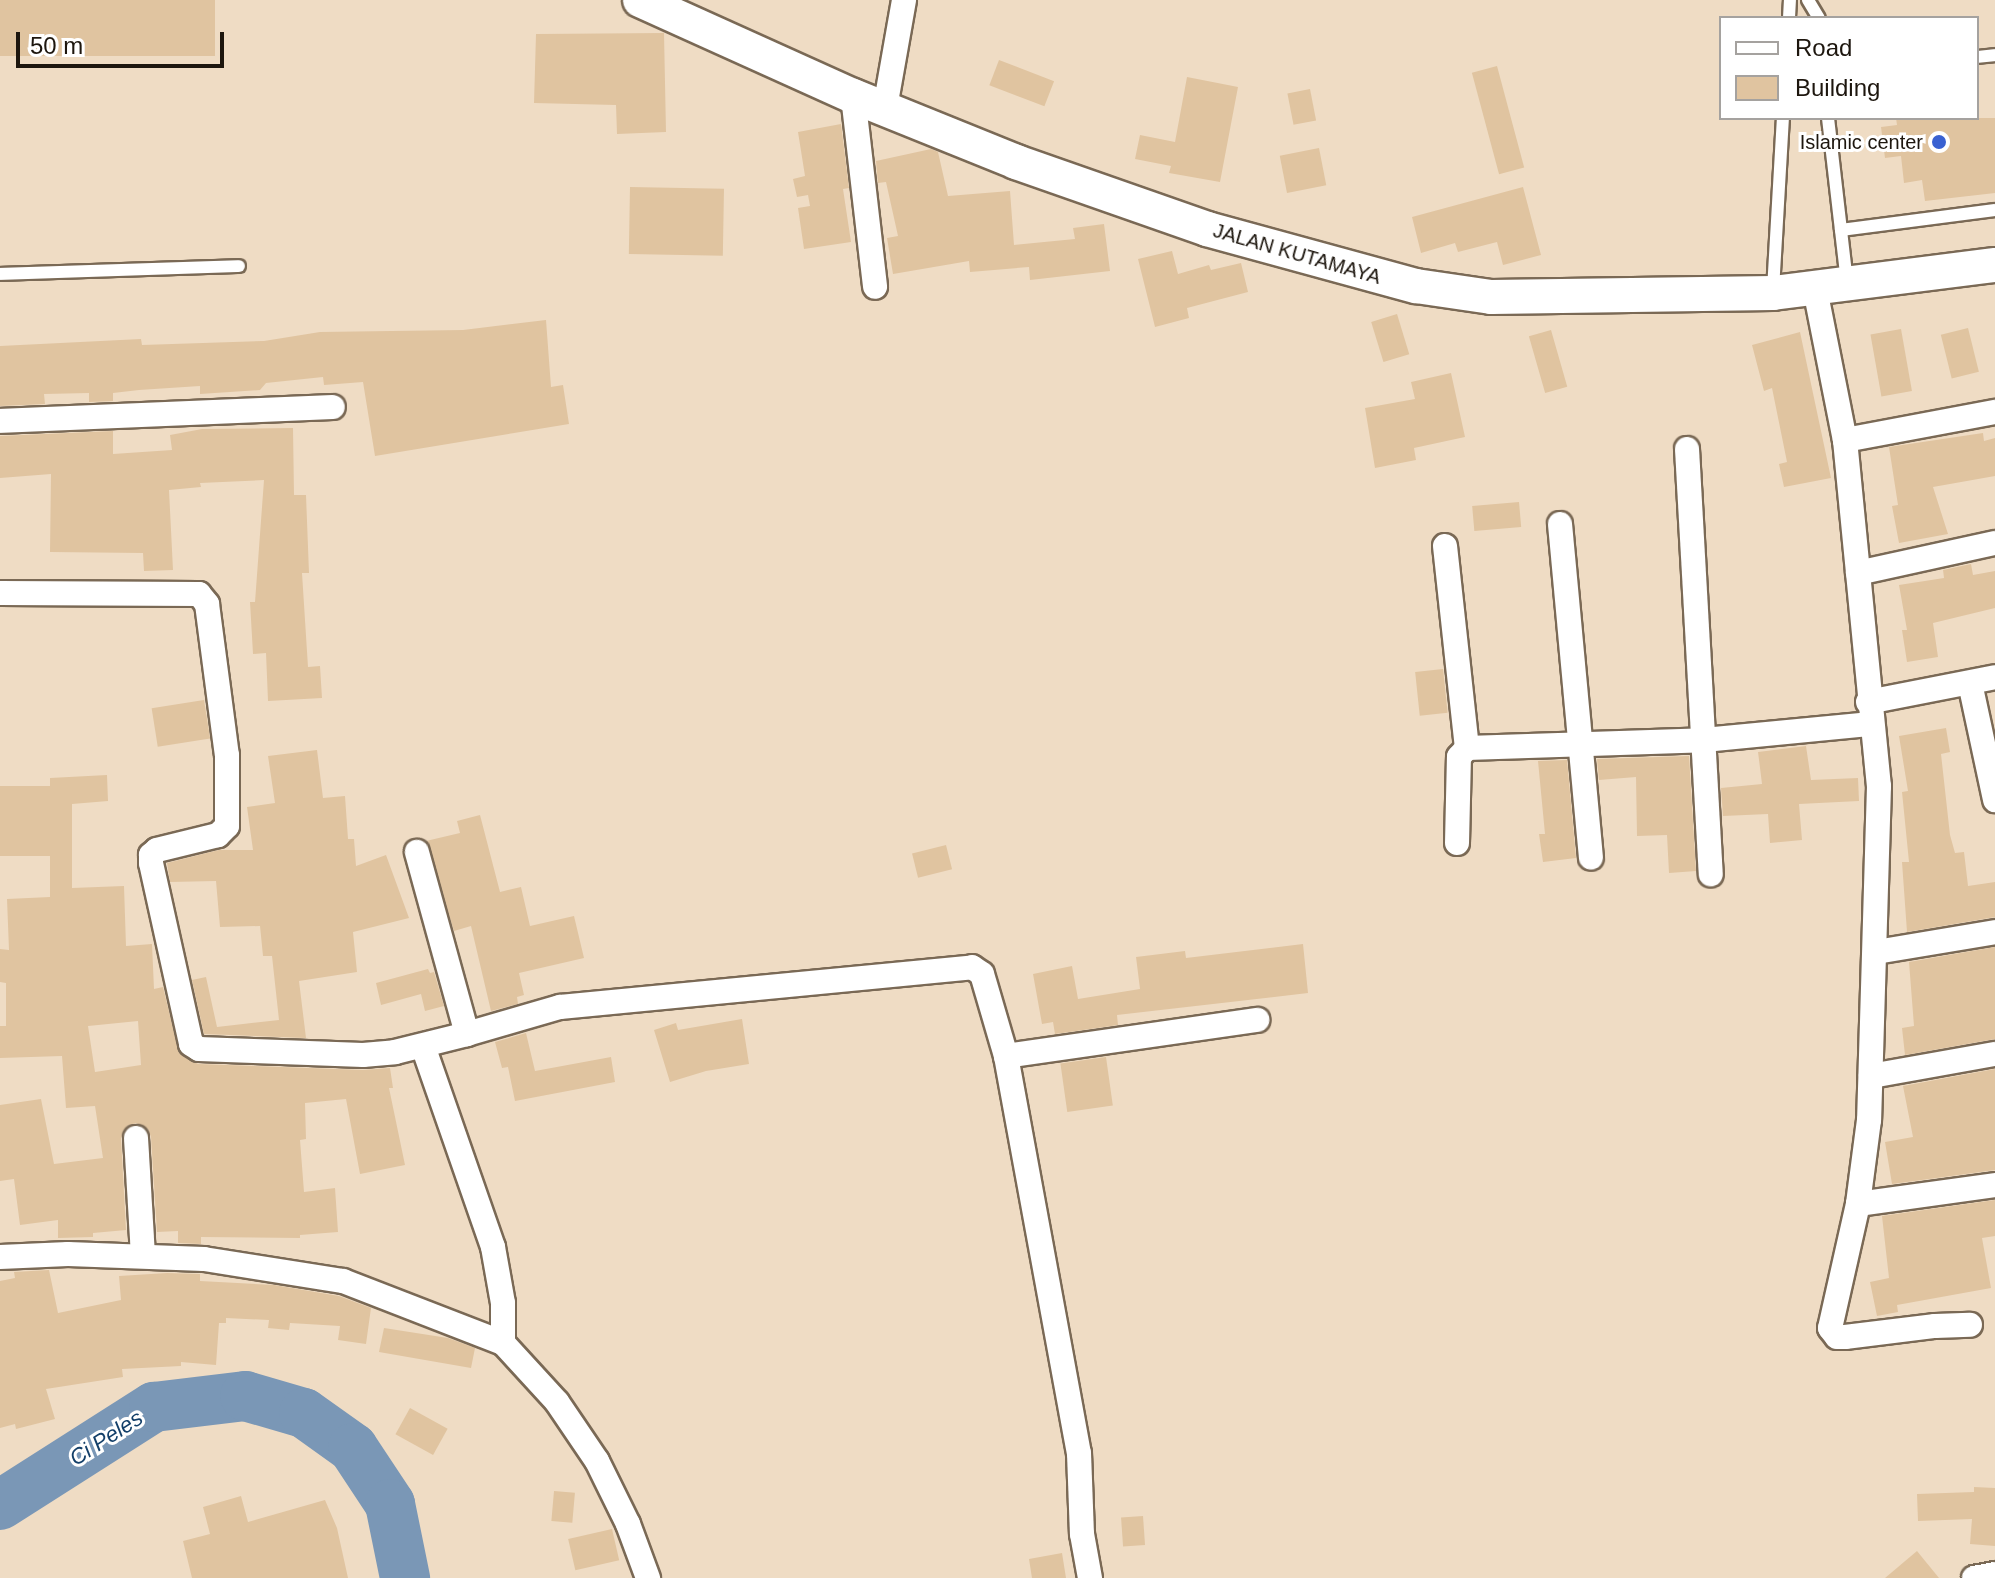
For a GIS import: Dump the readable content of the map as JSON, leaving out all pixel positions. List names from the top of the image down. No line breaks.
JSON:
{"streets":{"main road":["JALAN KUTAMAYA"]},"water":["Ci Peles"],"places":["Islamic center"],"legend":["Road","Building"],"scale_bar":"50 m"}
